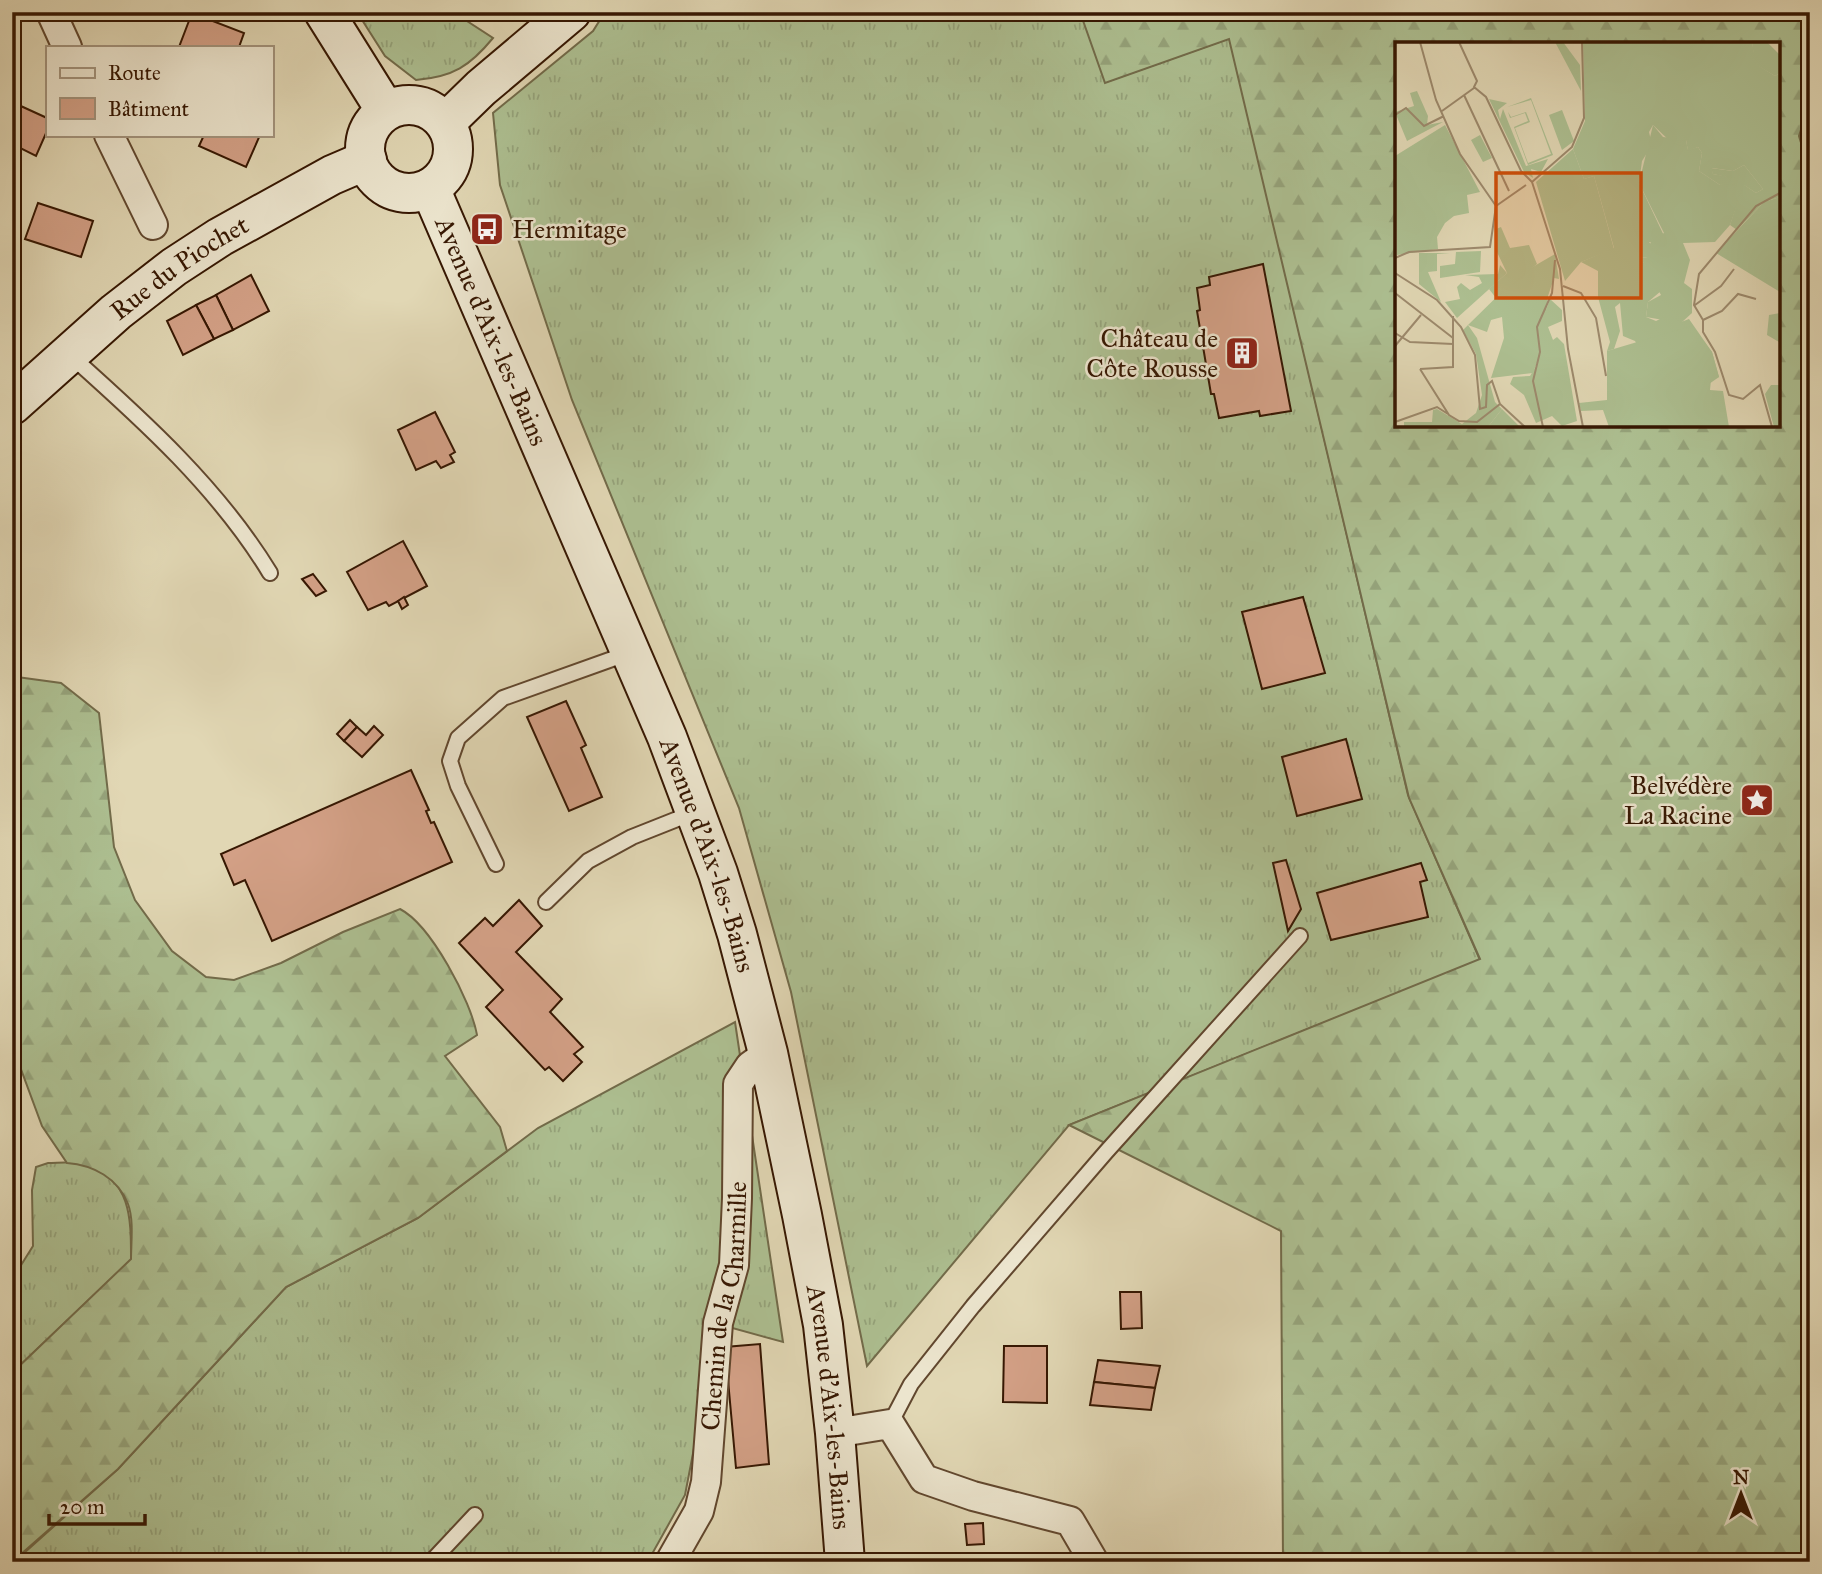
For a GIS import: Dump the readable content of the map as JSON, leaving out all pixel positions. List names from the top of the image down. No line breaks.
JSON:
{"streets":{"main road":["Rue du Piochet","Avenue d'Aix-les-Bains"],"street":["Chemin de la Charmille"]},"crossings":[["Rue du Piochet","Avenue d'Aix-les-Bains"],["Avenue d'Aix-les-Bains","Chemin de la Charmille"]],"places":{"bus stop":["Hermitage"],"building":["Château de Côte Rousse"],"place":["Belvédère La Racine"]},"legend":["Route","Bâtiment"],"scale_bar":"20 m","north":"top"}
